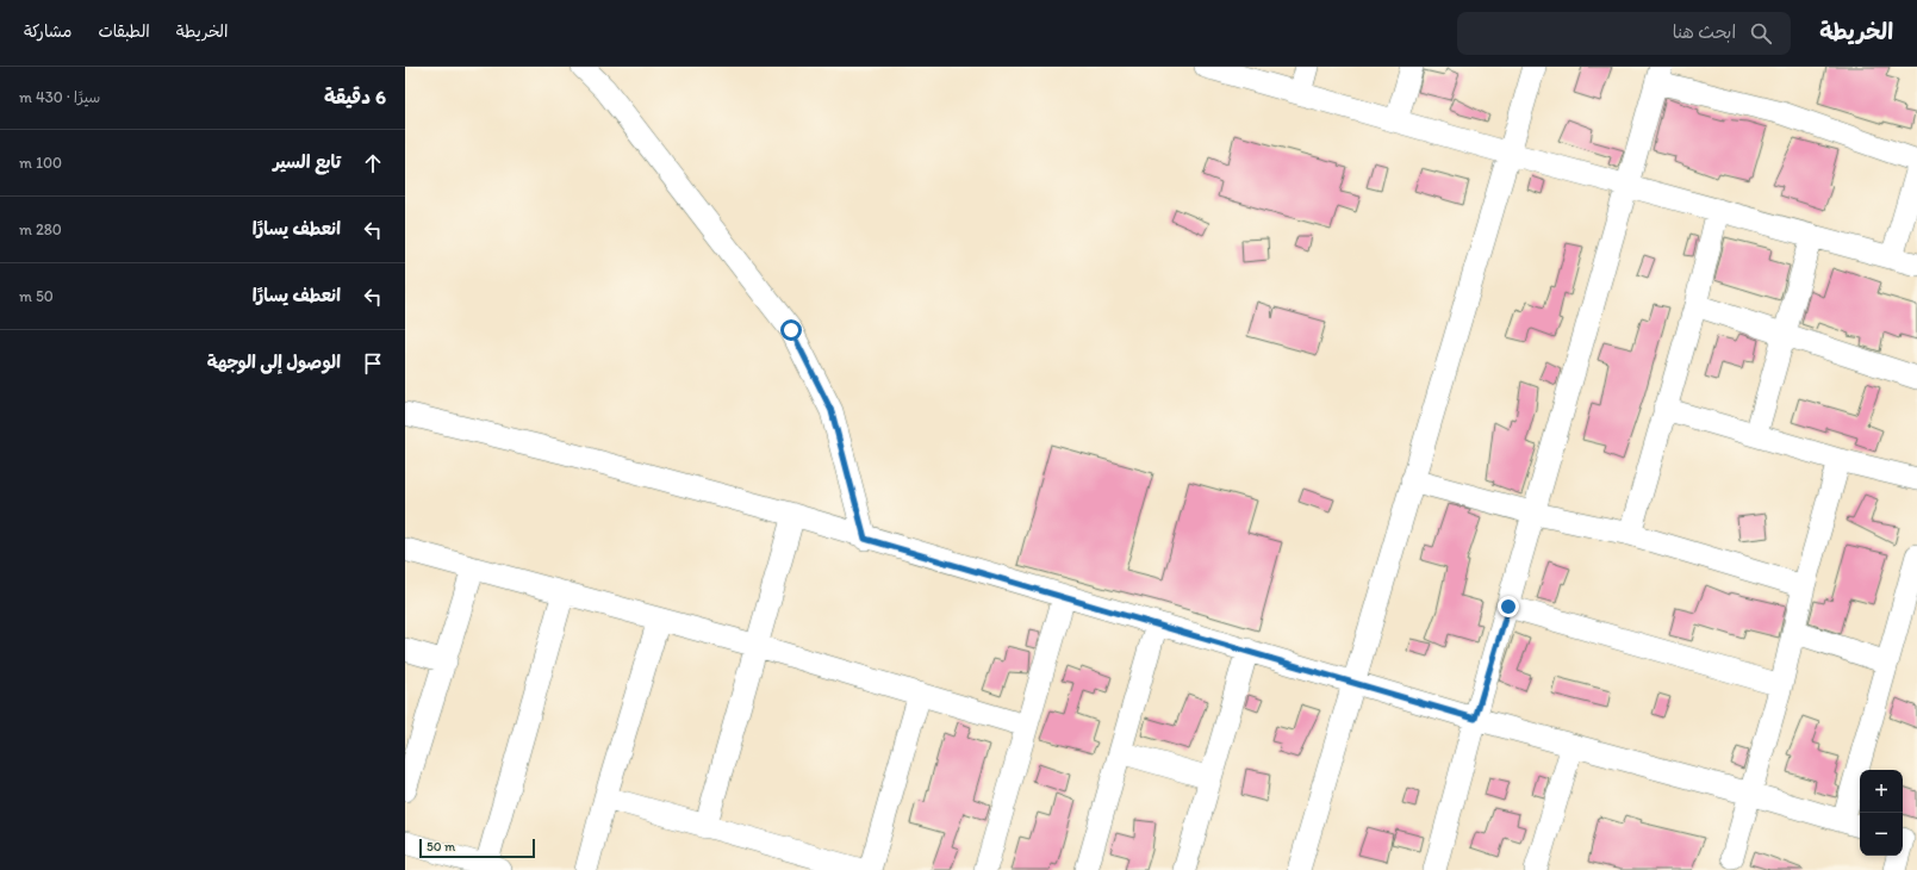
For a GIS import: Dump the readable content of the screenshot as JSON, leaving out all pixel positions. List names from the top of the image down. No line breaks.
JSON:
{"scale_bar":"50 m","page":{"header":"الخريطة","search":"ابحث هنا","nav":["الخريطة","الطبقات","مشاركة"],"heading":["6 دقيقة","سيرًا · 430 m"],"list":[["تابع السير","100 m"],["انعطف يسارًا","280 m"],["انعطف يسارًا","50 m"],"الوصول إلى الوجهة"],"map_buttons":["+","−"],"scale":"50 m"}}
